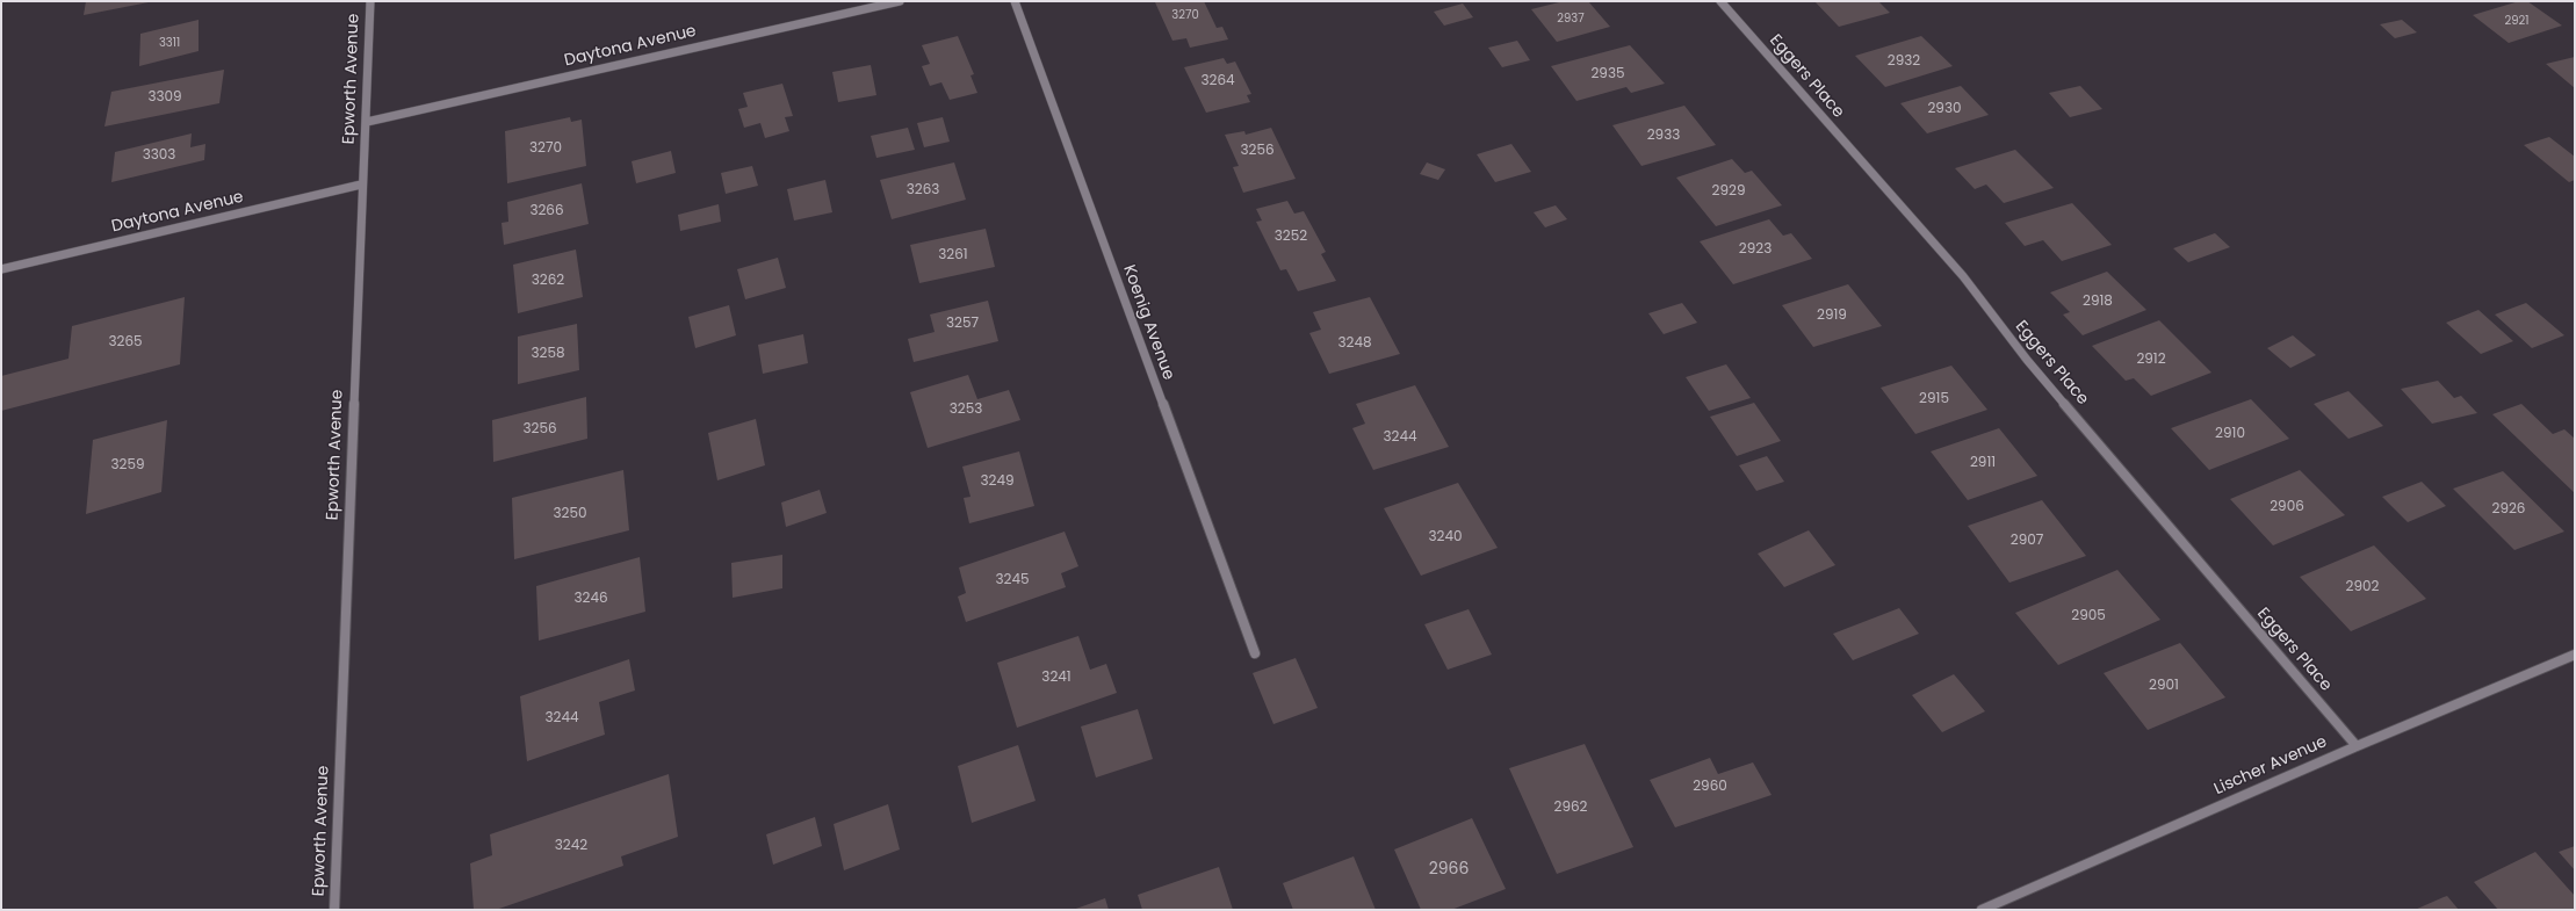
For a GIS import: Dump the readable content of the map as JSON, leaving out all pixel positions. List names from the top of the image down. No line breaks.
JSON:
{"streets":{"street":["Daytona Avenue","Eggers Place","Epworth Avenue","Koenig Avenue","Lischer Avenue"]},"crossings":[["Daytona Avenue","Epworth Avenue"],["Eggers Place","Lischer Avenue"]],"house_numbers":["3270","2937","2921","3311","2932","2935","3264","3309","2930","2933","3270","3256","3303","3263","2929","3266","3252","2923","3261","3262","2918","2919","3257","3265","3248","3258","2912","2915","3253","3256","2910","3244","2911","3259","3249","2906","2926","3250","3240","2907","3245","2902","3246","2905","3241","2901","3244","2960","2962","3242","2966"]}
